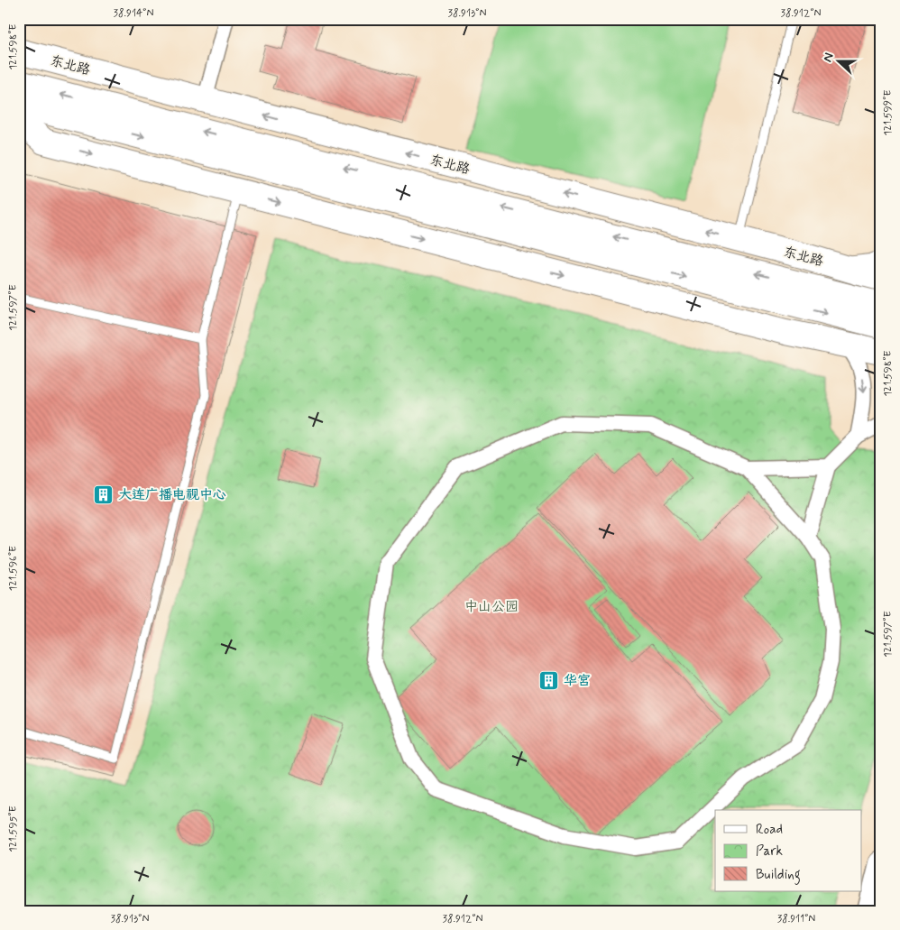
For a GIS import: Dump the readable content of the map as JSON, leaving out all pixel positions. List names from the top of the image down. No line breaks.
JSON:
{"streets":{"highway":["东北路"]},"parks":["中山公园"],"places":{"building":["大连广播电视中心","华宫"]},"legend":["Road","Park","Building"],"north":"left","coordinates":["38.914°N","38.913°N","38.912°N","121.598°E","121.599°E","121.597°E","121.596°E","121.595°E","38.911°N"]}
